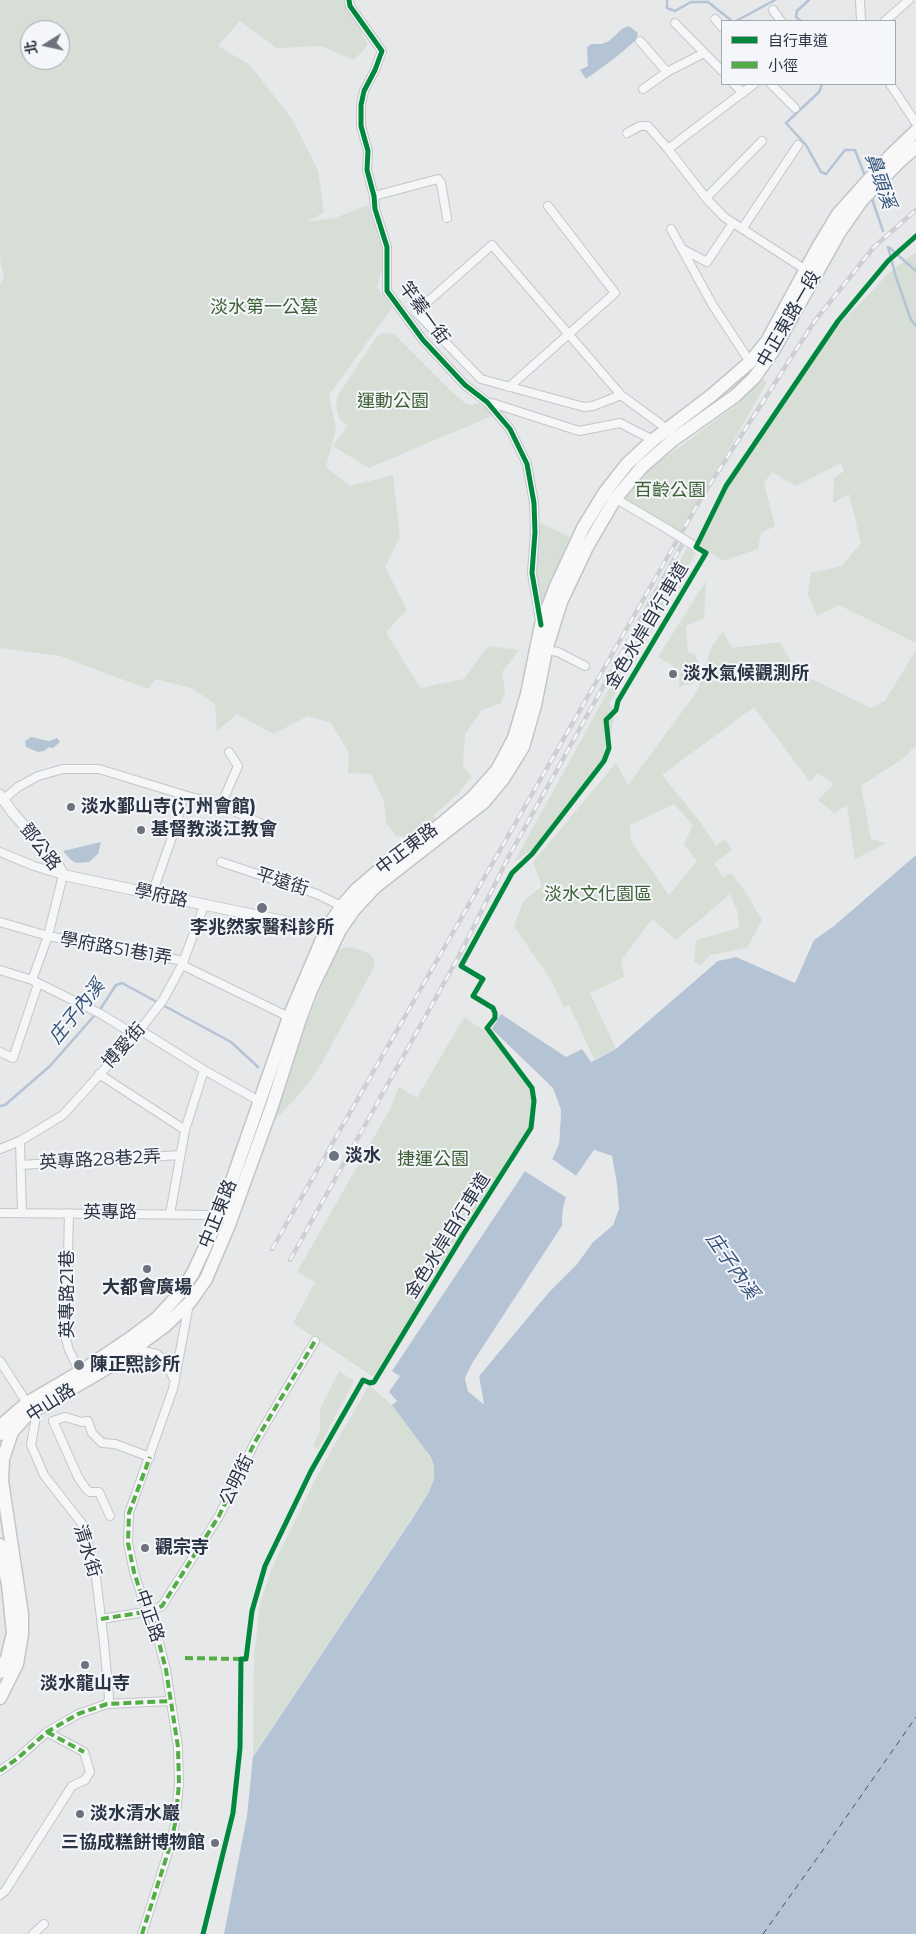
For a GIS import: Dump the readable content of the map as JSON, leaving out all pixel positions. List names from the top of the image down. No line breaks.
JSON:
{"streets":{"main road":["中正東路一段","中正東路","中山路"],"street":["竿蓁一街","鄧公路","平遠街","學府路","學府路51巷1弄","博愛街","英專路28巷2弄","英專路","英專路21巷","公明街","清水街","中正路"],"cycle path":["金色水岸自行車道"]},"crossings":[["竿蓁一街","中正東路"],["中正東路一段","中正東路"],["鄧公路","學府路"],["中正東路","平遠街"],["中正東路","學府路"],["中正東路","學府路51巷1弄"],["中正東路","英專路"],["中正東路","中山路"],["中正東路","中正路"],["學府路","博愛街"],["學府路51巷1弄","博愛街"],["英專路","英專路21巷"],["英專路21巷","中山路"],["中山路","清水街"],["中山路","中正路"],["公明街","中正路"]],"water":["鼻頭溪","庄子內溪"],"parks":["淡水第一公墓","運動公園","百齡公園","淡水文化園區","捷運公園"],"places":["淡水氣候觀測所","淡水鄞山寺(汀州會館)","基督教淡江教會","李兆然家醫科診所","淡水","大都會廣場","陳正煕診所","觀宗寺","淡水龍山寺","淡水清水巖","三協成糕餅博物館"],"legend":["自行車道","小徑"],"north":"left"}
